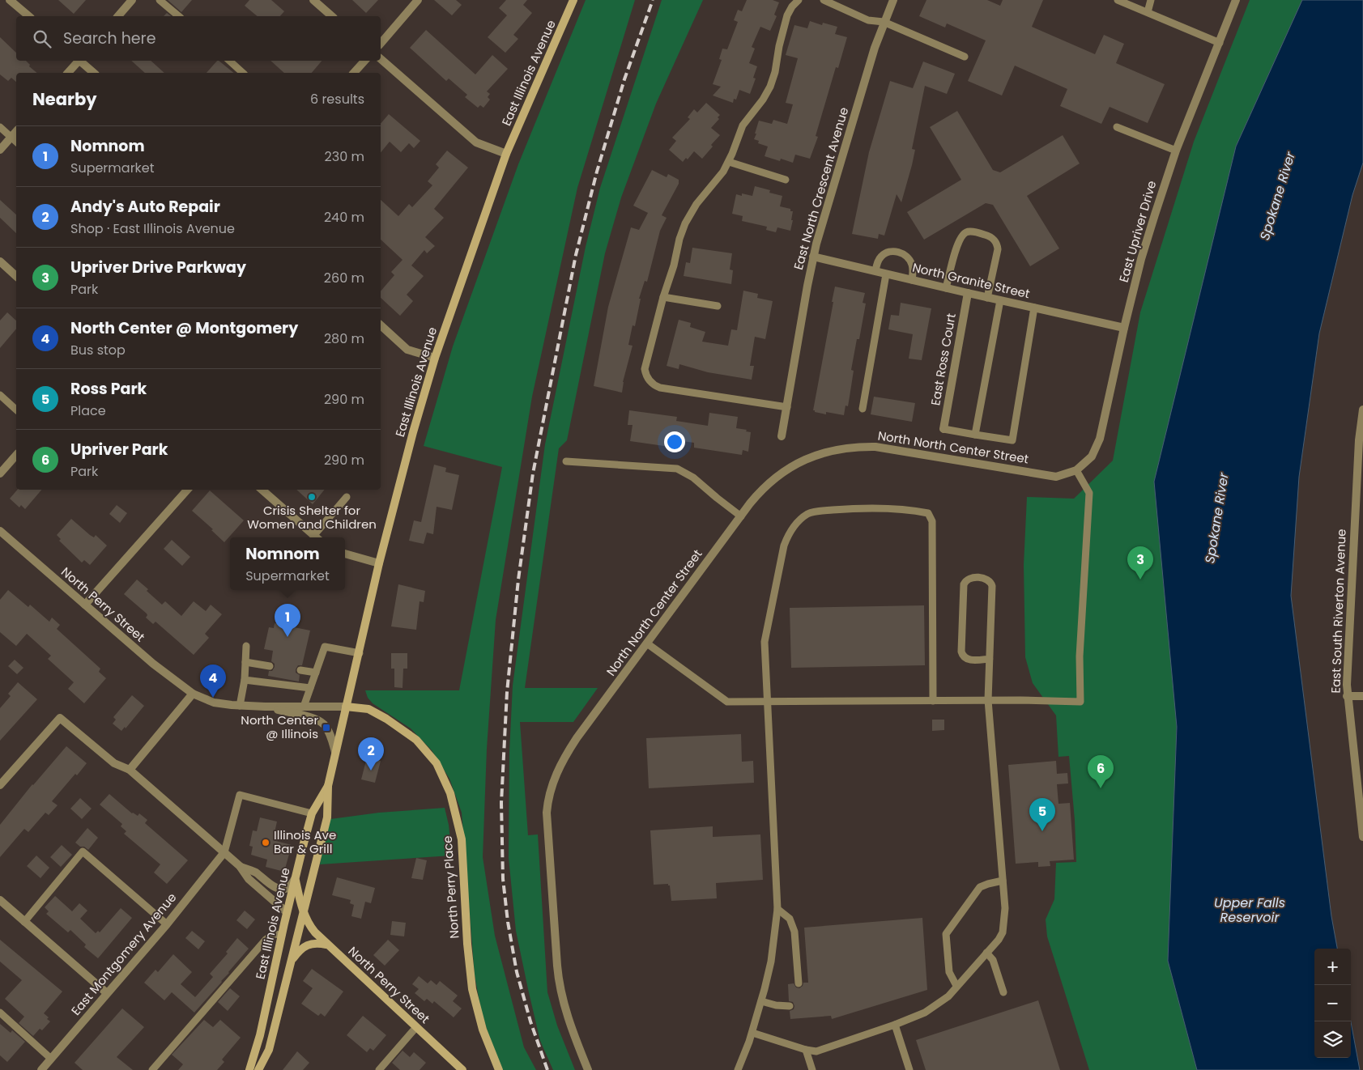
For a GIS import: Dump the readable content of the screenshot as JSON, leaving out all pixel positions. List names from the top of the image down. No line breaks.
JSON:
{"streets":{"main road":["East Illinois Avenue","North Perry Street","North Perry Place"],"street":["East North Crescent Avenue","East Upriver Drive","North Granite Street","East Ross Court","North North Center Street","East South Riverton Avenue","East Montgomery Avenue"]},"crossings":[["East Illinois Avenue","North Perry Street"],["East Illinois Avenue","North Perry Place"],["East North Crescent Avenue","North Granite Street"],["East Upriver Drive","North Granite Street"],["East Upriver Drive","North North Center Street"],["North Granite Street","East Ross Court"]],"water":["Spokane River","Upper Falls Reservoir"],"places":{"other":["Crisis Shelter for Women and Children","Illinois Ave Bar & Grill"],"transit":["North Center @ Illinois"]},"page":{"search":"Search here","heading":["Nearby","6 results"],"list":[{"mark":"1","name":"Nomnom","note":"Supermarket","value":"230 m"},{"mark":"2","name":"Andy's Auto Repair","note":"Shop · East Illinois Avenue","value":"240 m"},{"mark":"3","name":"Upriver Drive Parkway","note":"Park","value":"260 m"},{"mark":"4","name":"North Center @ Montgomery","note":"Bus stop","value":"280 m"},{"mark":"5","name":"Ross Park","note":"Place","value":"290 m"},{"mark":"6","name":"Upriver Park","note":"Park","value":"290 m"}],"popup":["Nomnom","Supermarket"],"pins":["3","1","4","2","6","5"],"map_buttons":["+","−"]}}
